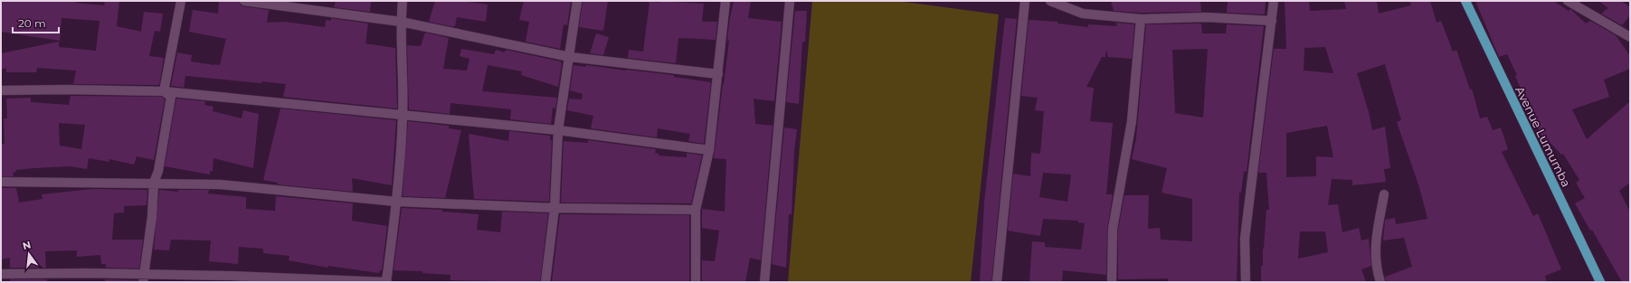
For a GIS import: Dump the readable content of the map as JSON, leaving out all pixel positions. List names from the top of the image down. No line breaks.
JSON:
{"streets":{"main road":["Avenue Lumumba"]},"scale_bar":"20 m","north":"top"}
